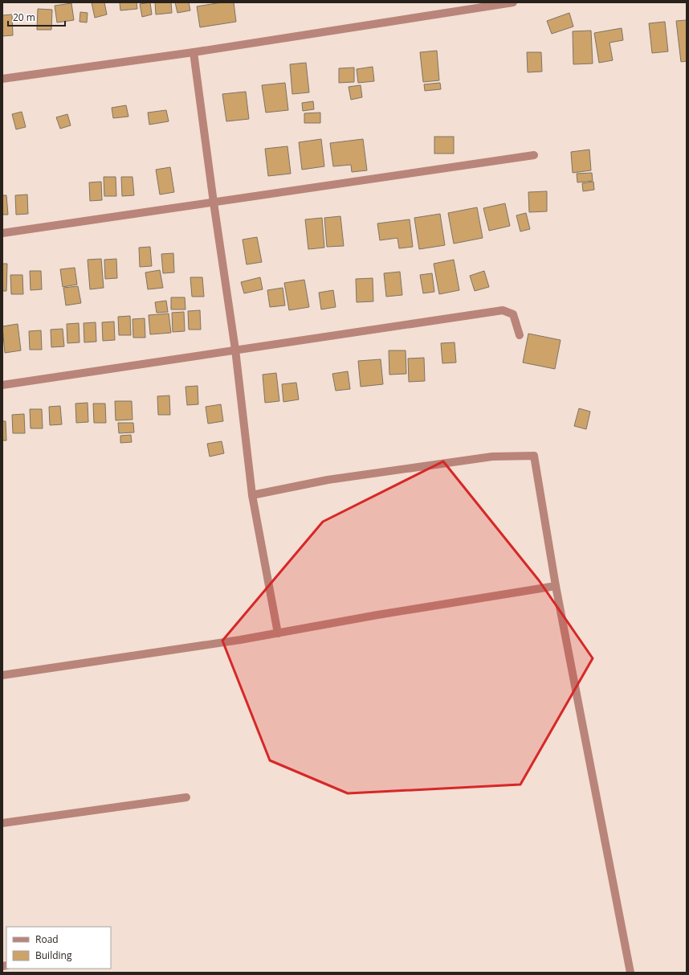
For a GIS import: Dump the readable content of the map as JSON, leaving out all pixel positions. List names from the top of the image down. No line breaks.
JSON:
{"legend":["Road","Building"],"scale_bar":"20 m"}
